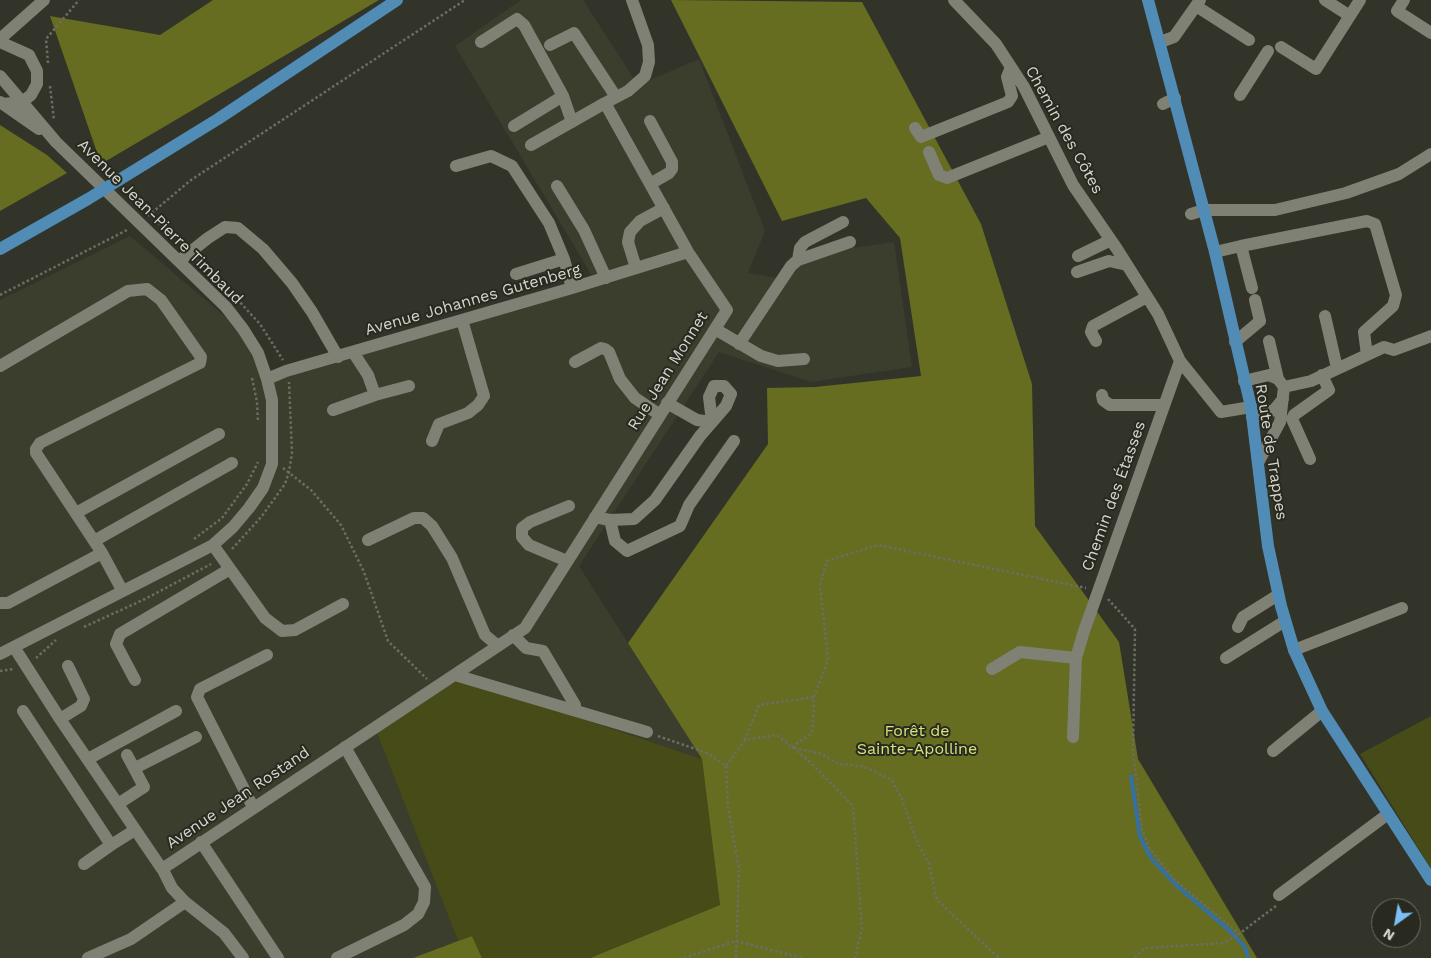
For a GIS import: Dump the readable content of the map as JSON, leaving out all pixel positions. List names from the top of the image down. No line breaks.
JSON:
{"streets":{"main road":["Route de Trappes"],"street":["Chemin des Côtes","Avenue Jean-Pierre Timbaud","Avenue Johannes Gutenberg","Rue Jean Monnet","Chemin des Étasses","Avenue Jean Rostand"]},"crossings":[["Chemin des Côtes","Chemin des Étasses"],["Avenue Jean-Pierre Timbaud","Avenue Johannes Gutenberg"],["Avenue Jean-Pierre Timbaud","Avenue Jean Rostand"],["Avenue Johannes Gutenberg","Rue Jean Monnet"],["Rue Jean Monnet","Avenue Jean Rostand"]],"parks":["Forêt de Sainte-Apolline"],"north":"bottom left"}
